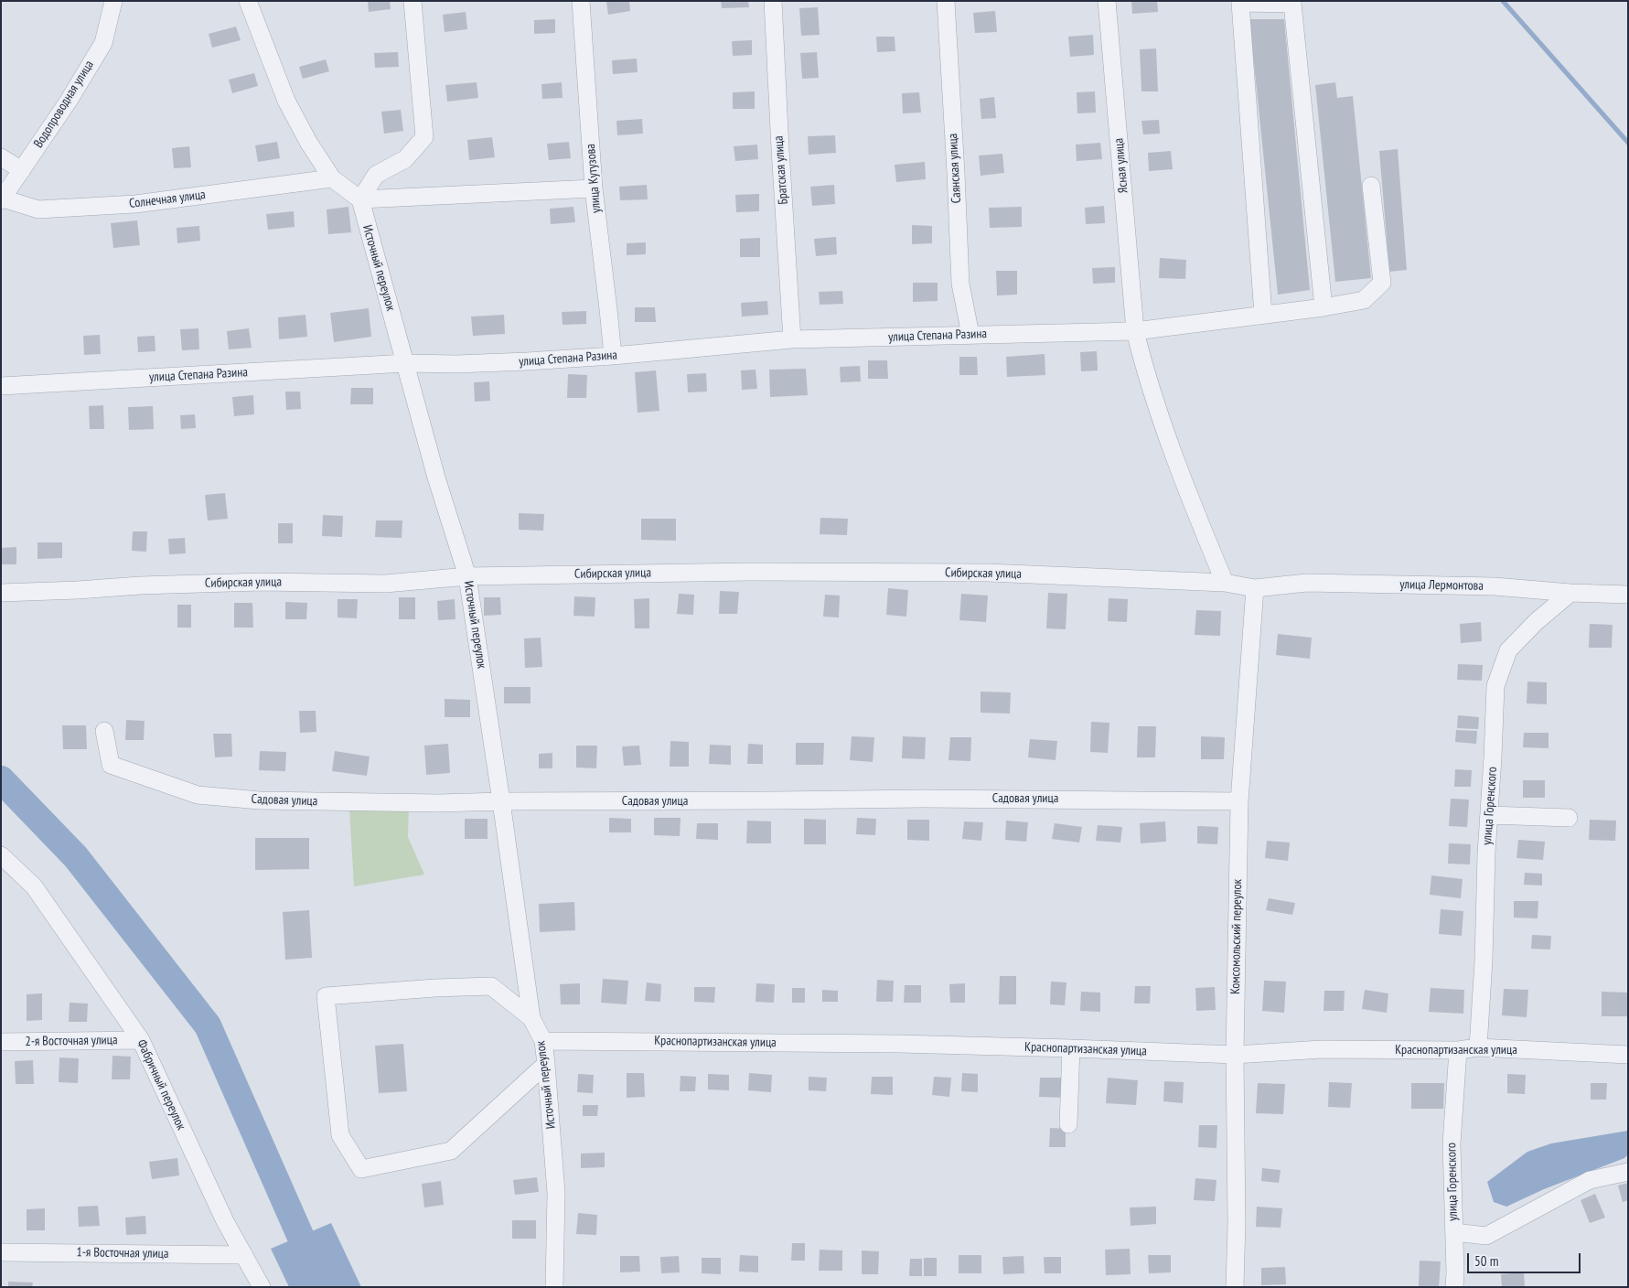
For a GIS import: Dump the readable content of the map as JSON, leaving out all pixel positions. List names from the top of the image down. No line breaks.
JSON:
{"streets":{"street":["Водопроводная улица","Ясная улица","Саянская улица","Братская улица","улица Кутузова","Солнечная улица","Источный переулок","улица Степана Разина","Сибирская улица","улица Лермонтова","Садовая улица","улица Горенского","Комсомольский переулок","2-я Восточная улица","Краснопартизанская улица","Фабричный переулок","1-я Восточная улица"]},"crossings":[["Водопроводная улица","Солнечная улица"],["Ясная улица","улица Степана Разина"],["Ясная улица","Сибирская улица"],["Саянская улица","улица Степана Разина"],["Братская улица","улица Степана Разина"],["улица Кутузова","улица Степана Разина"],["Источный переулок","улица Степана Разина"],["Источный переулок","Сибирская улица"],["Источный переулок","Садовая улица"],["Источный переулок","Краснопартизанская улица"],["Сибирская улица","улица Лермонтова"],["Сибирская улица","Комсомольский переулок"],["улица Лермонтова","улица Горенского"],["улица Лермонтова","Комсомольский переулок"],["Садовая улица","Комсомольский переулок"],["улица Горенского","Краснопартизанская улица"],["Комсомольский переулок","Краснопартизанская улица"],["2-я Восточная улица","Фабричный переулок"],["Фабричный переулок","1-я Восточная улица"]],"scale_bar":"50 m"}
